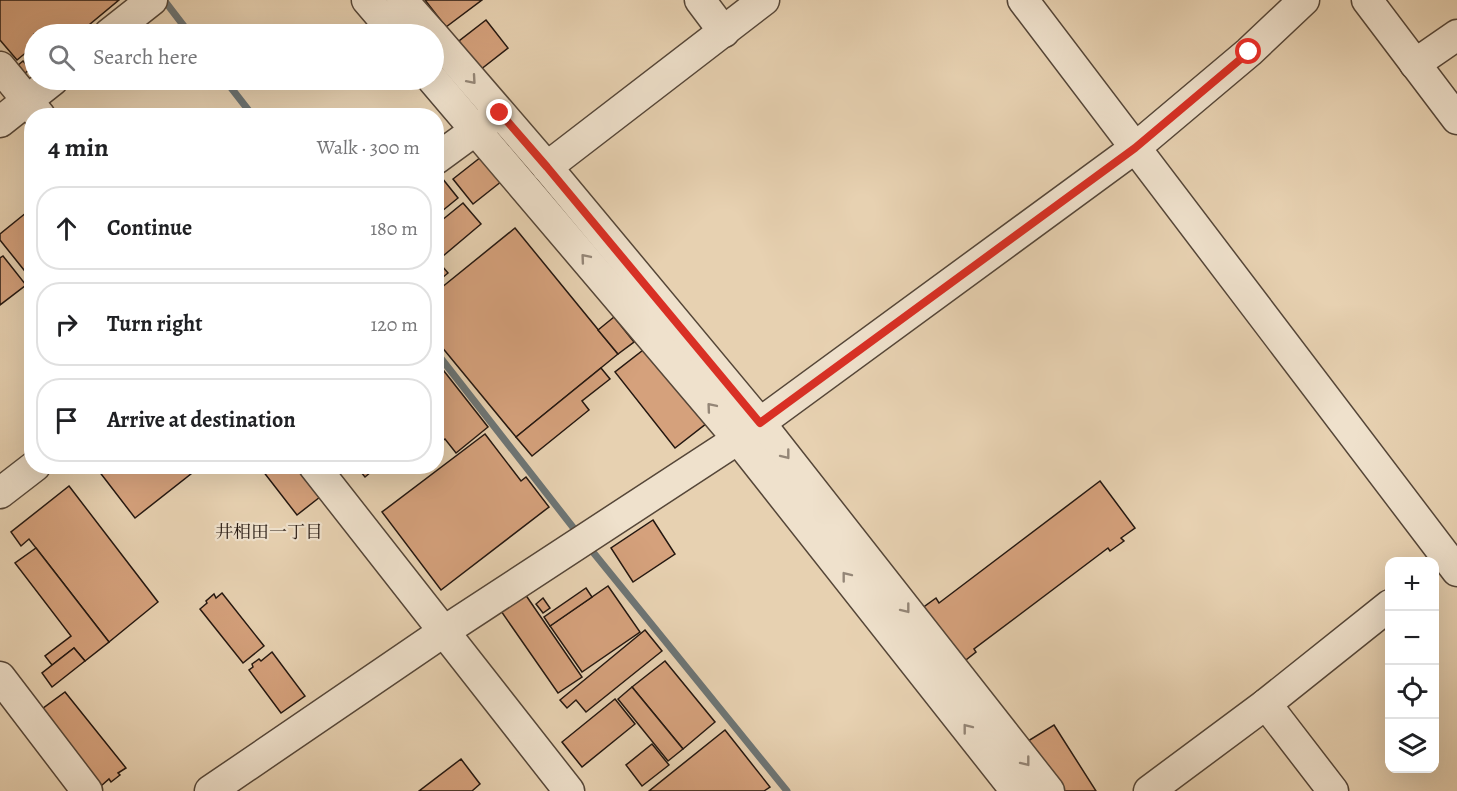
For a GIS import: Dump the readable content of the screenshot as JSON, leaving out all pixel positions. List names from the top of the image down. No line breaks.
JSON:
{"districts":["井相田一丁目"],"page":{"search":"Search here","heading":["4 min","Walk · 300 m"],"list":[["Continue","180 m"],["Turn right","120 m"],"Arrive at destination"],"map_buttons":["+","−"]}}
